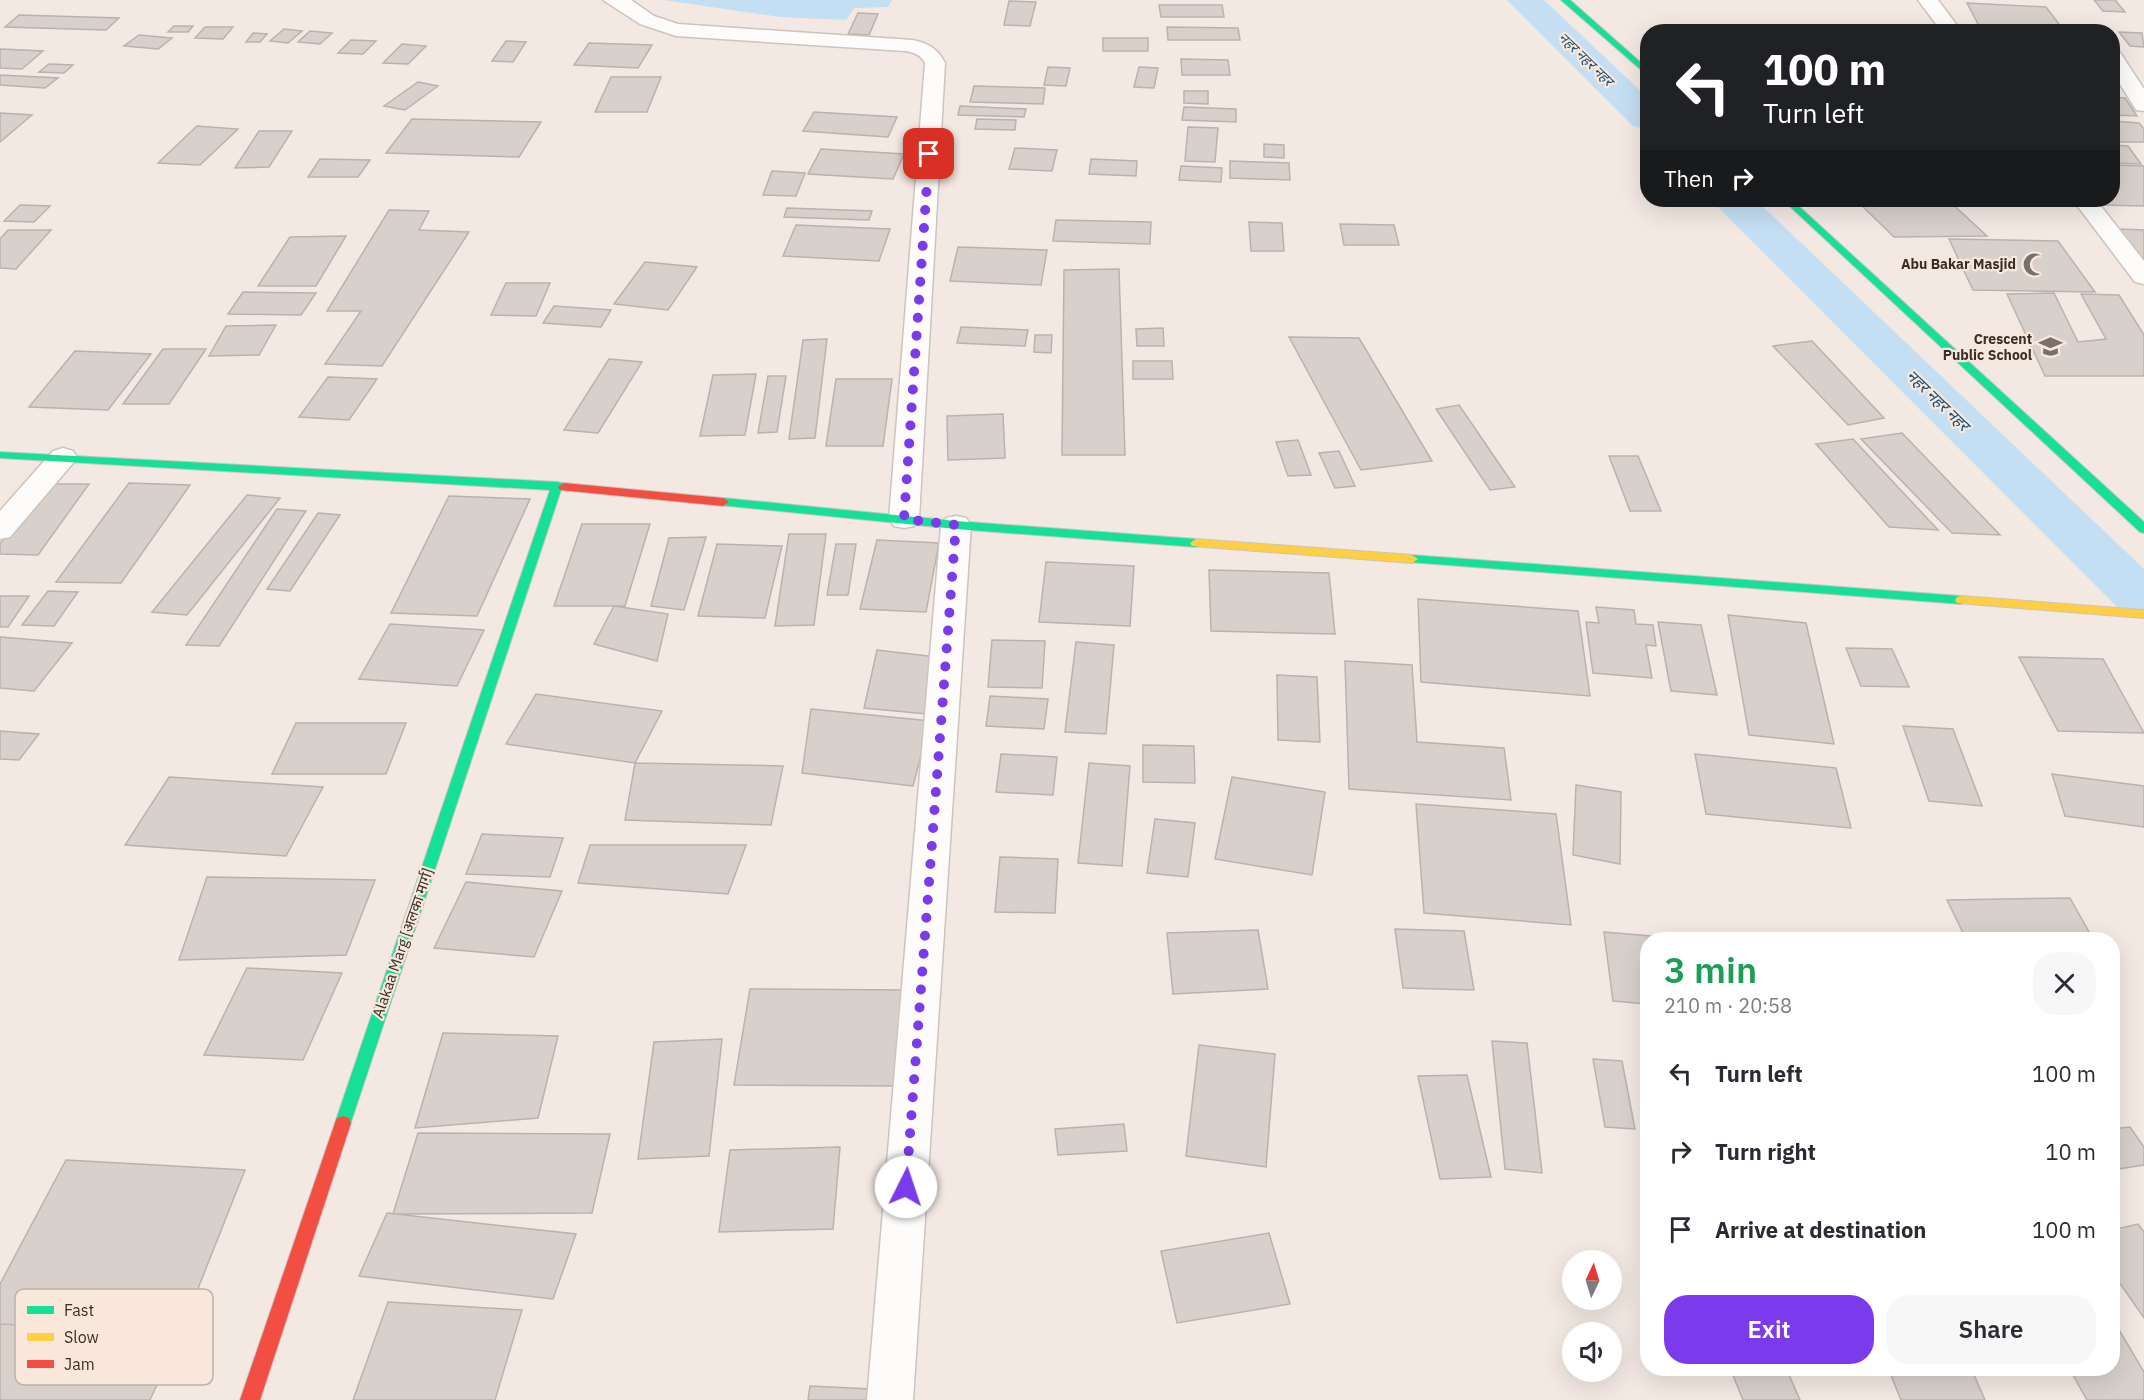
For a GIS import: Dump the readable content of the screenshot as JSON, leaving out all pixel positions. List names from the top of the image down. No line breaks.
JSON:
{"streets":{"main road":["Alakaa Marg [अलका मार्ग]"]},"water":["नहर नहर नहर"],"places":{"mosque":["Abu Bakar Masjid"],"school or university":["Crescent Public School"]},"legend":["Fast","Slow","Jam"],"north":"top","page":{"turn":["100 m","Turn left"],"then":"Then","heading":["3 min","210 m · 20:58"],"list":[{"name":"Turn left","value":"100 m"},{"name":"Turn right","value":"10 m"},{"name":"Arrive at destination","value":"100 m"}],"buttons":["Exit","Share"]}}
